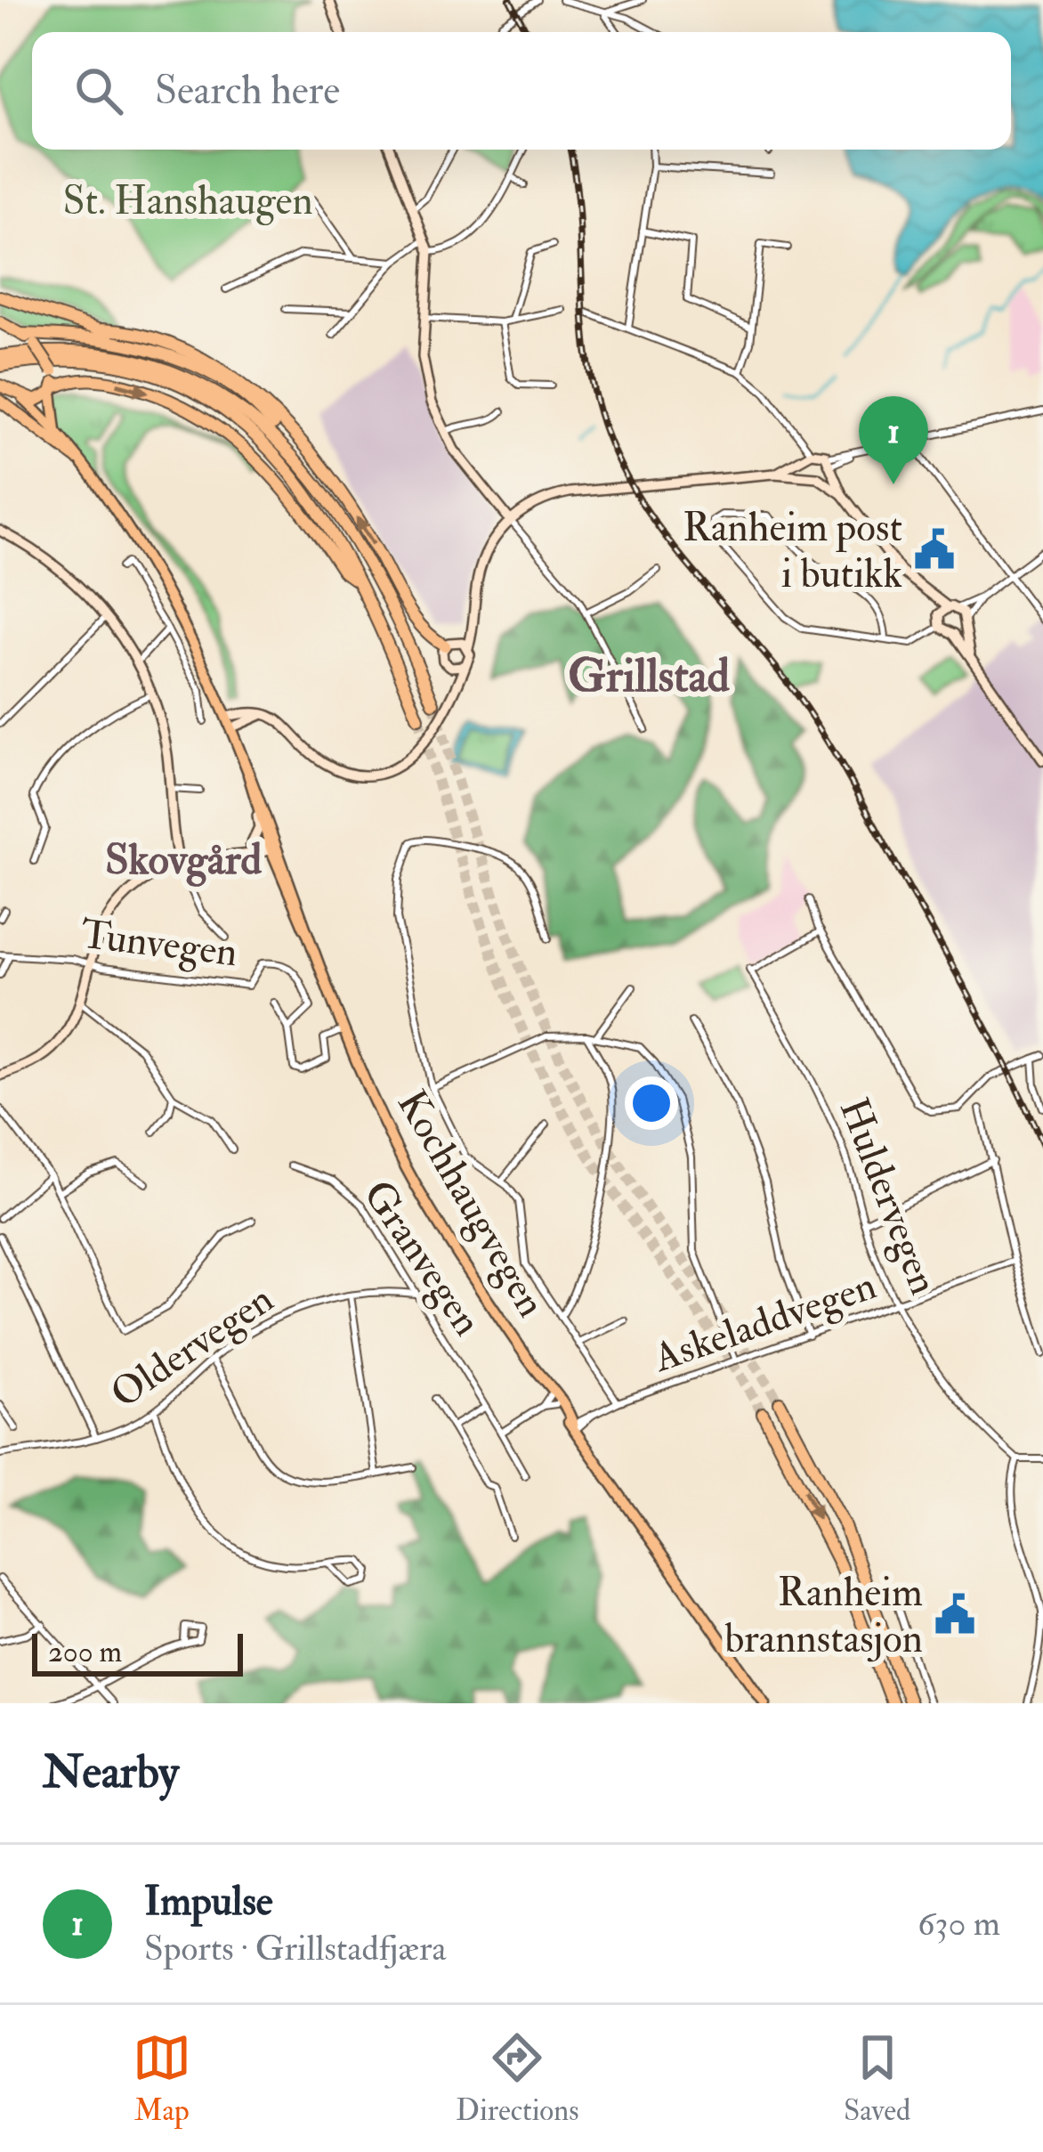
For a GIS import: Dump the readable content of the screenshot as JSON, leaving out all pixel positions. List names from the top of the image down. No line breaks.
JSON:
{"streets":{"main road":["Kochhaugvegen"],"street":["Tunvegen","Huldervegen","Granvegen","Askeladdvegen","Oldervegen"]},"crossings":[["Huldervegen","Askeladdvegen"],["Kochhaugvegen","Askeladdvegen"],["Granvegen","Oldervegen"]],"districts":["Grillstad","Skovgård"],"parks":["St. Hanshaugen"],"places":{"public building":["Ranheim post i butikk","Ranheim brannstasjon"]},"scale_bar":"200 m","page":{"search":"Search here","pins":"1","scale":"200 m","heading":"Nearby","list":[{"mark":"1","name":"Impulse","note":"Sports · Grillstadfjæra","value":"630 m"}],"nav":["Map","Directions","Saved"]}}
